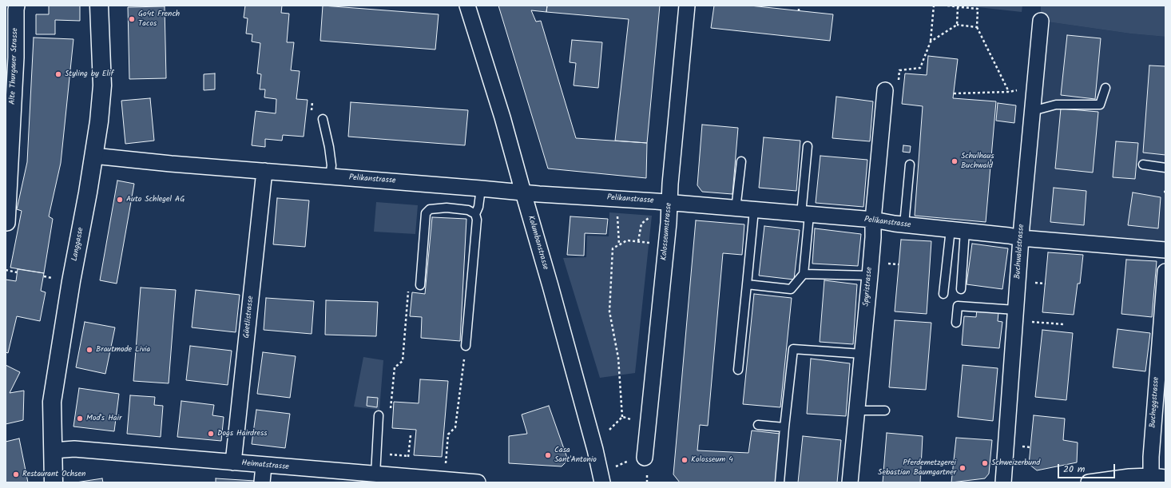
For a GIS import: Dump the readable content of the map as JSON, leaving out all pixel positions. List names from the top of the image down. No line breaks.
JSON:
{"streets":{"main road":["Langgasse"],"street":["Alte Thurgauer Strasse","Pelikanstrasse","Kolosseumstrasse","Kolumbanstrasse","Buchwaldstrasse","Spyristrasse","Güetlistrasse","Bucheggstrasse","Heimatstrasse"]},"crossings":[["Pelikanstrasse","Kolosseumstrasse"],["Pelikanstrasse","Kolumbanstrasse"],["Pelikanstrasse","Langgasse"],["Pelikanstrasse","Buchwaldstrasse"],["Pelikanstrasse","Spyristrasse"],["Pelikanstrasse","Güetlistrasse"],["Langgasse","Heimatstrasse"],["Güetlistrasse","Heimatstrasse"]],"places":["Go4t French Tacos","Styling by Elif","Schulhaus Buchwald","Auto Schlegel AG","Brautmode Livia","Mod's Hair","Dogs Hairdress","Casa Sant'Antonio","Kolosseum 4","Schweizerbund","Pferdemetzgerei Sebastian Baumgartner","Restaurant Ochsen"],"scale_bar":"20 m"}
